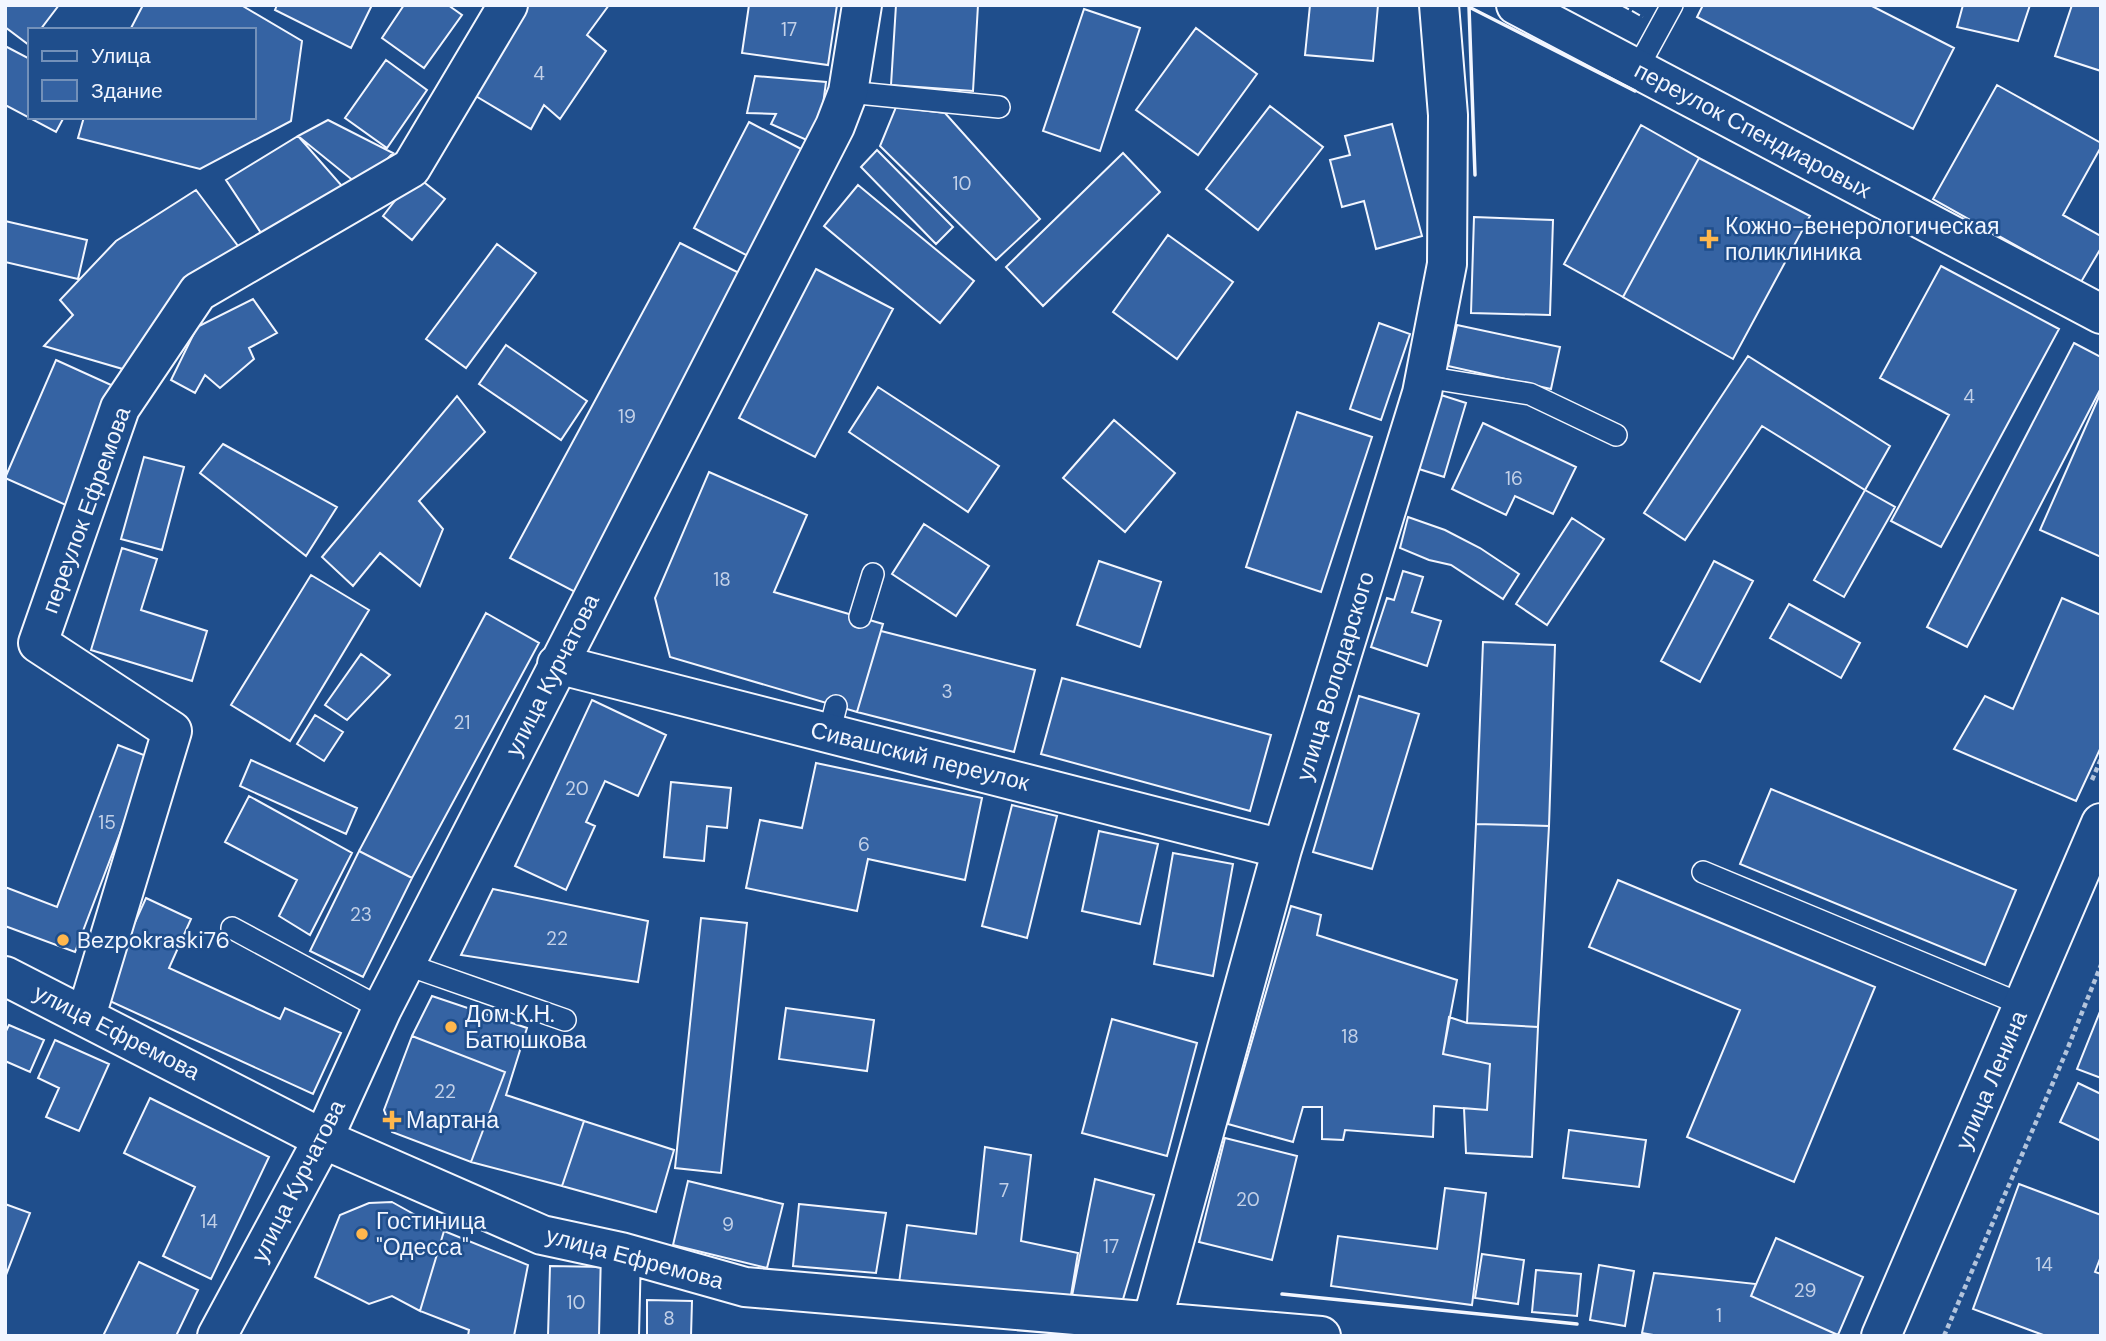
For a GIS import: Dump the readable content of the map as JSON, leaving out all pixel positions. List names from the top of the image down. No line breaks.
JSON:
{"streets":{"street":["переулок Спендиаровых","переулок Ефремова","улица Курчатова","улица Володарского","Сивашский переулок","улица Ефремова","улица Ленина"]},"crossings":[["переулок Ефремова","улица Ефремова"],["улица Курчатова","Сивашский переулок"],["улица Курчатова","улица Ефремова"],["улица Володарского","Сивашский переулок"],["улица Володарского","улица Ефремова"]],"places":{"health":["Кожно-венерологическая поликлиника","Мартана"],"other":["Bezpokraski76","Дом К.Н. Батюшкова","Гостиница \"Одесса\""]},"house_numbers":["17","4","10","4","19","16","18","3","21","20","15","6","23","22","18","22","7","20","14","9","17","14","29","10","1","8"],"legend":["Улица","Здание"]}
